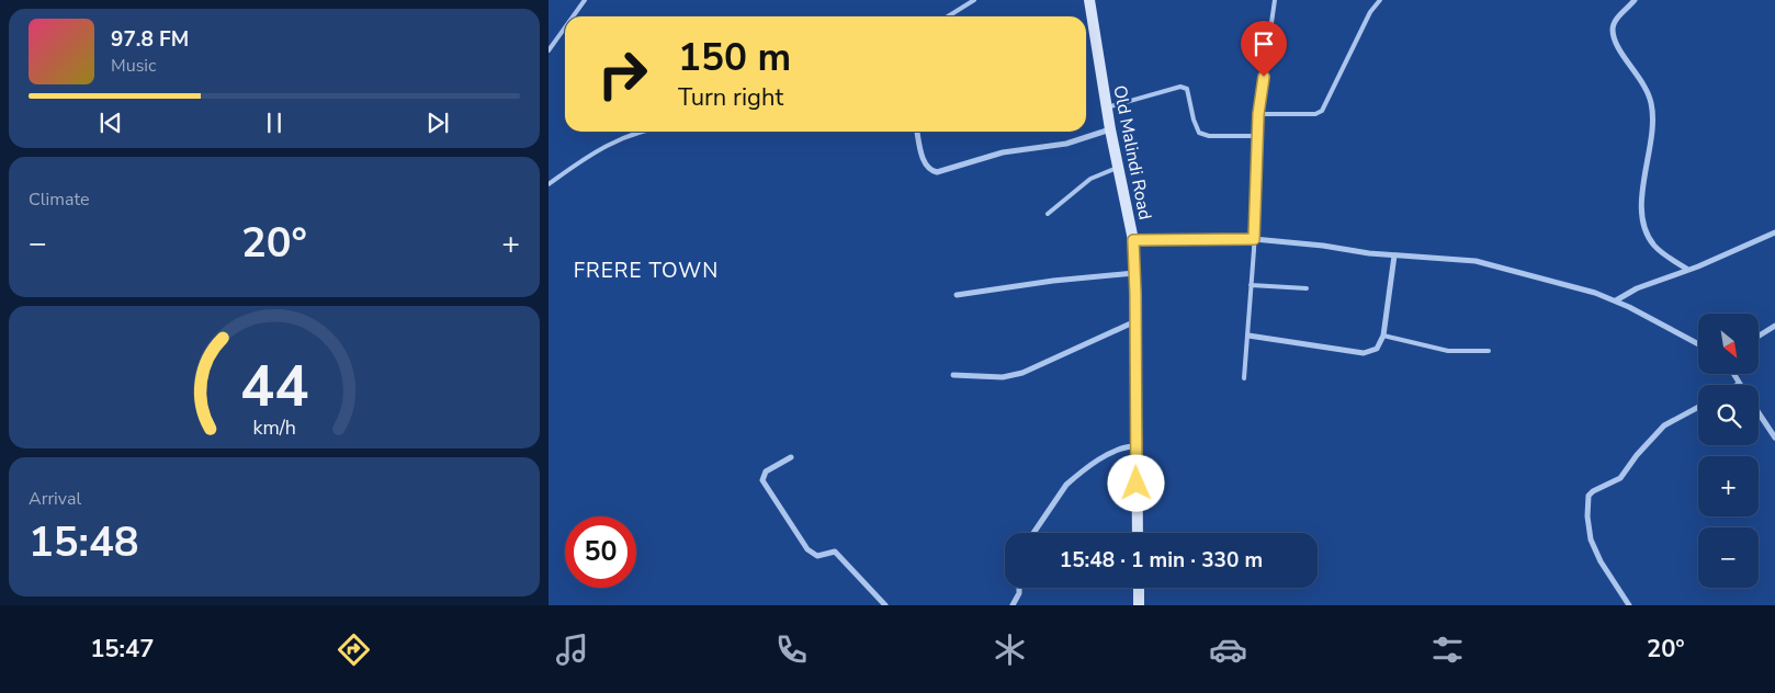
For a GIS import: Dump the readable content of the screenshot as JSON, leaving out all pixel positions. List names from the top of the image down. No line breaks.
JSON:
{"streets":{"main road":["Old Malindi Road"]},"districts":["FRERE TOWN"],"north":"bottom right","page":{"turn":["150 m","Turn right"],"song":["97.8 FM","Music"],"tile":["Climate",["Arrival","15:48"]],"heat":["−","20°","+"],"map_buttons":["+","−"],"limit":"50","trip":"15:48 · 1 min · 330 m","tabs":["15:47","20°"],"gauge":["44","km/h"]}}
